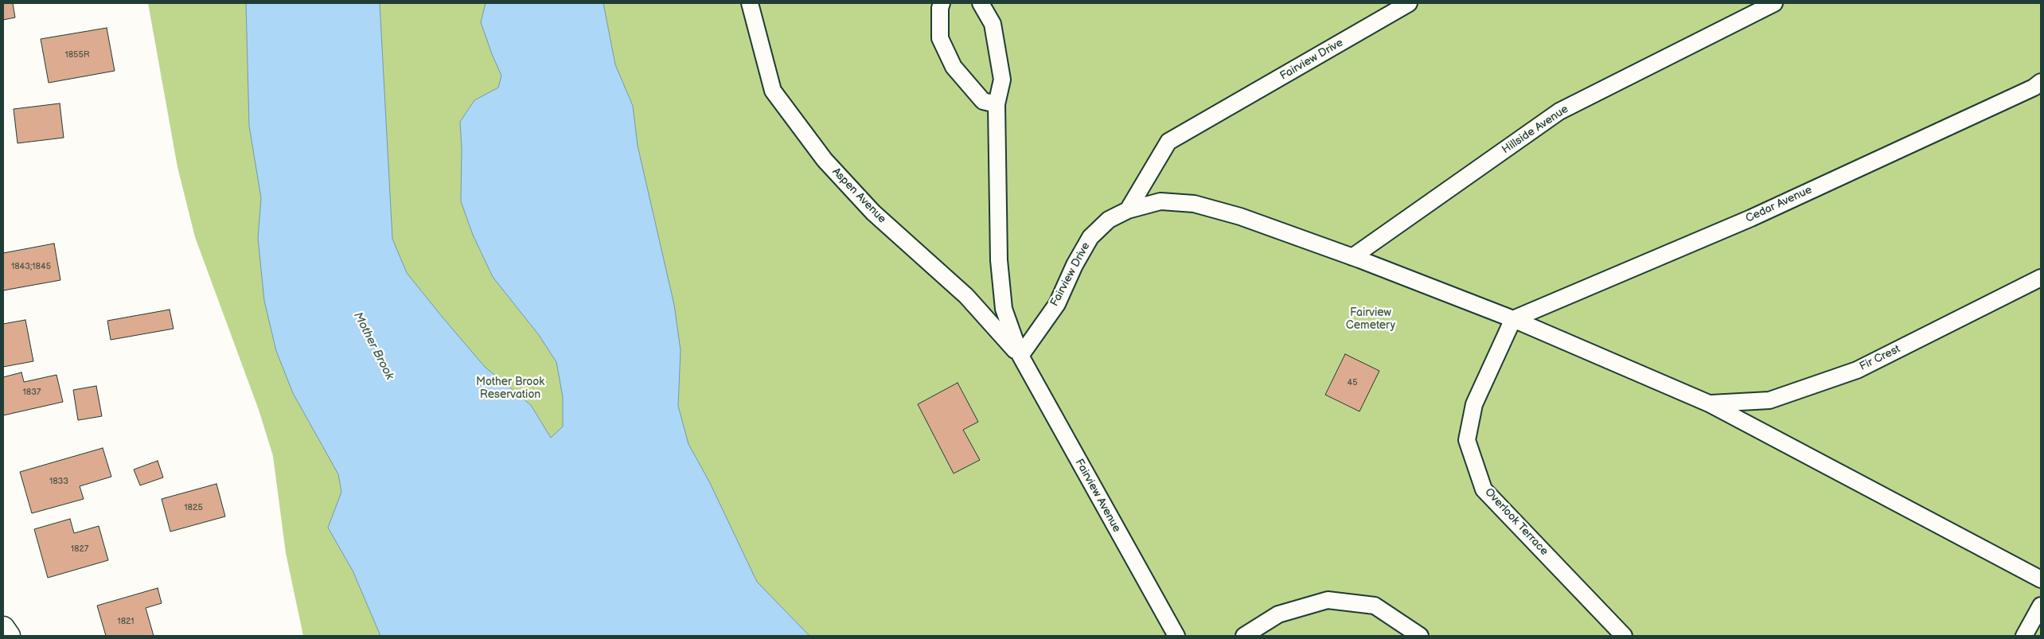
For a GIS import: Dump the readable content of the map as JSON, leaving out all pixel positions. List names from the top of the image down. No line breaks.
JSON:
{"streets":{"lane":["Fairview Drive","Hillside Avenue","Aspen Avenue","Cedar Avenue","Fir Crest","Fairview Avenue","Overlook Terrace"]},"crossings":[["Fairview Drive","Aspen Avenue"],["Fairview Drive","Fairview Avenue"],["Aspen Avenue","Fairview Avenue"],["Cedar Avenue","Overlook Terrace"]],"water":["Mother Brook"],"parks":["Fairview Cemetery","Mother Brook Reservation"],"house_numbers":["1855R","1843;1845","45","1837","1833","1825","1827","1821"]}
